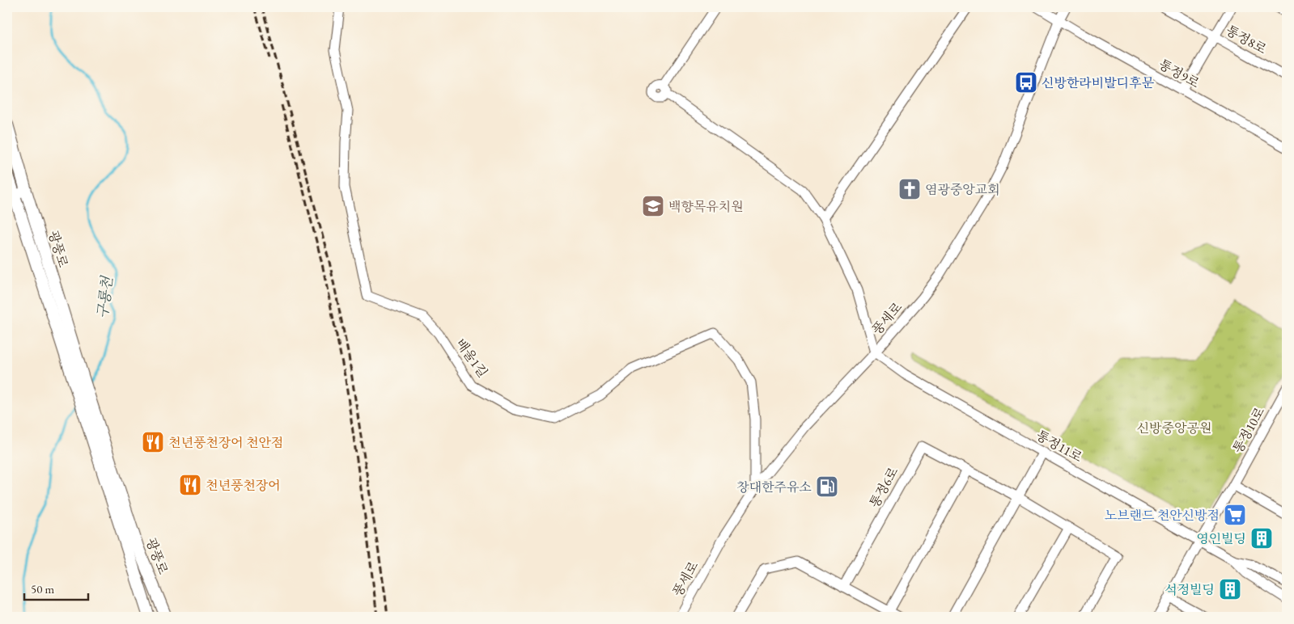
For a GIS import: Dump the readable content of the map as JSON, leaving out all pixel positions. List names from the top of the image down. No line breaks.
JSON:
{"streets":{"main road":["광풍로"],"street":["통정8로","통정9로","풍세로","배울1길","통정10로","통정11로","통정6로"]},"crossings":[["통정8로","통정9로"],["통정9로","풍세로"],["풍세로","배울1길"],["풍세로","통정11로"],["통정10로","통정11로"]],"water":["구룡천"],"parks":["신방중앙공원"],"places":{"bus stop":["신방한라비발디후문"],"church":["염광중앙교회"],"school or university":["백향목유치원"],"restaurant":["천년풍천장어 천안점","천년풍천장어"],"fuel station":["창대한주유소"],"supermarket":["노브랜드 천안신방점"],"building":["영인빌딩","석정빌딩"]},"scale_bar":"50 m"}
